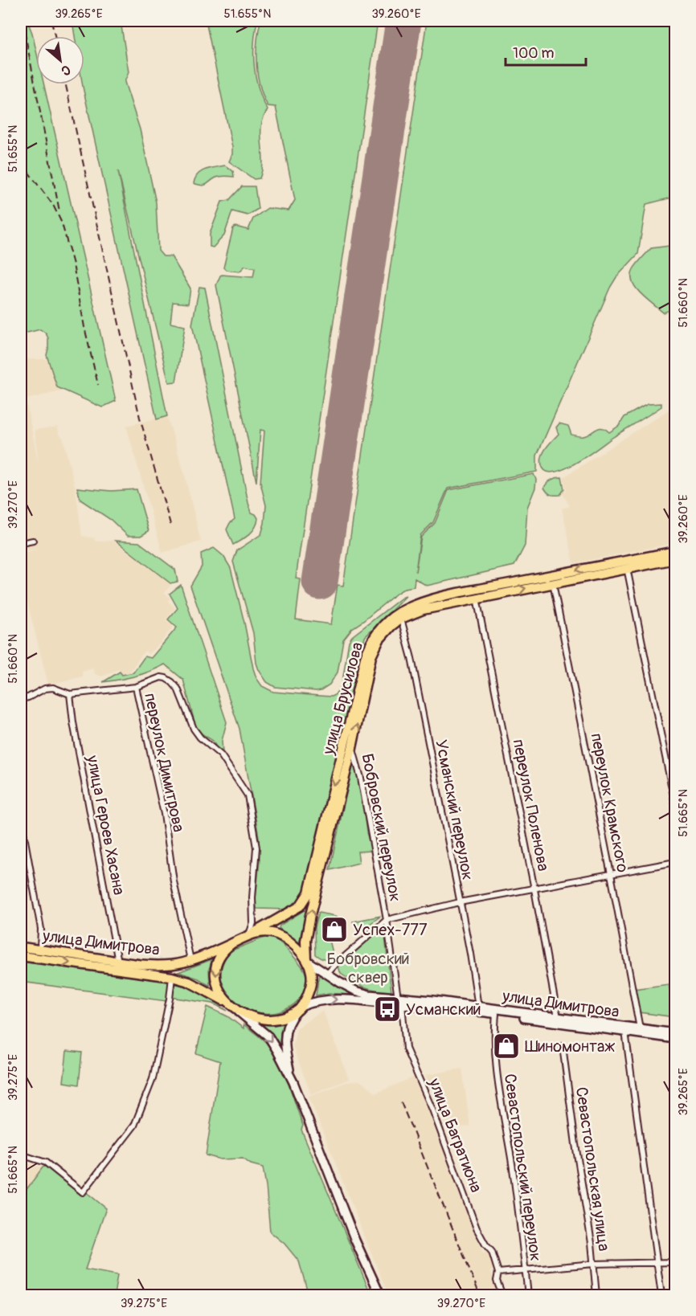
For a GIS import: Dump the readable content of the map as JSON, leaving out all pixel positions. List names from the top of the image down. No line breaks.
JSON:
{"streets":{"main road":["улица Брусилова","улица Димитрова"],"street":["переулок Димитрова","переулок Крамского","переулок Поленова","Усманский переулок","улица Героев Хасана","Бобровский переулок","улица Багратиона","Севастопольский переулок","Севастопольская улица"]},"crossings":[["улица Брусилова","переулок Крамского"],["улица Брусилова","переулок Поленова"],["улица Брусилова","Усманский переулок"],["улица Брусилова","Бобровский переулок"],["улица Брусилова","улица Димитрова"],["переулок Димитрова","улица Героев Хасана"],["переулок Димитрова","улица Димитрова"],["переулок Крамского","улица Димитрова"],["переулок Поленова","улица Димитрова"],["Усманский переулок","улица Димитрова"],["улица Героев Хасана","улица Димитрова"],["Бобровский переулок","улица Димитрова"],["Бобровский переулок","улица Багратиона"],["улица Димитрова","улица Багратиона"],["улица Димитрова","Севастопольский переулок"]],"parks":["Бобровский сквер"],"places":{"shop":["Успех-777","Шиномонтаж"],"bus stop":["Усманский"]},"scale_bar":"100 m","north":"bottom right","coordinates":["39.265°E","51.655°N","39.260°E","51.660°N","39.270°E","51.665°N","39.275°E"]}
